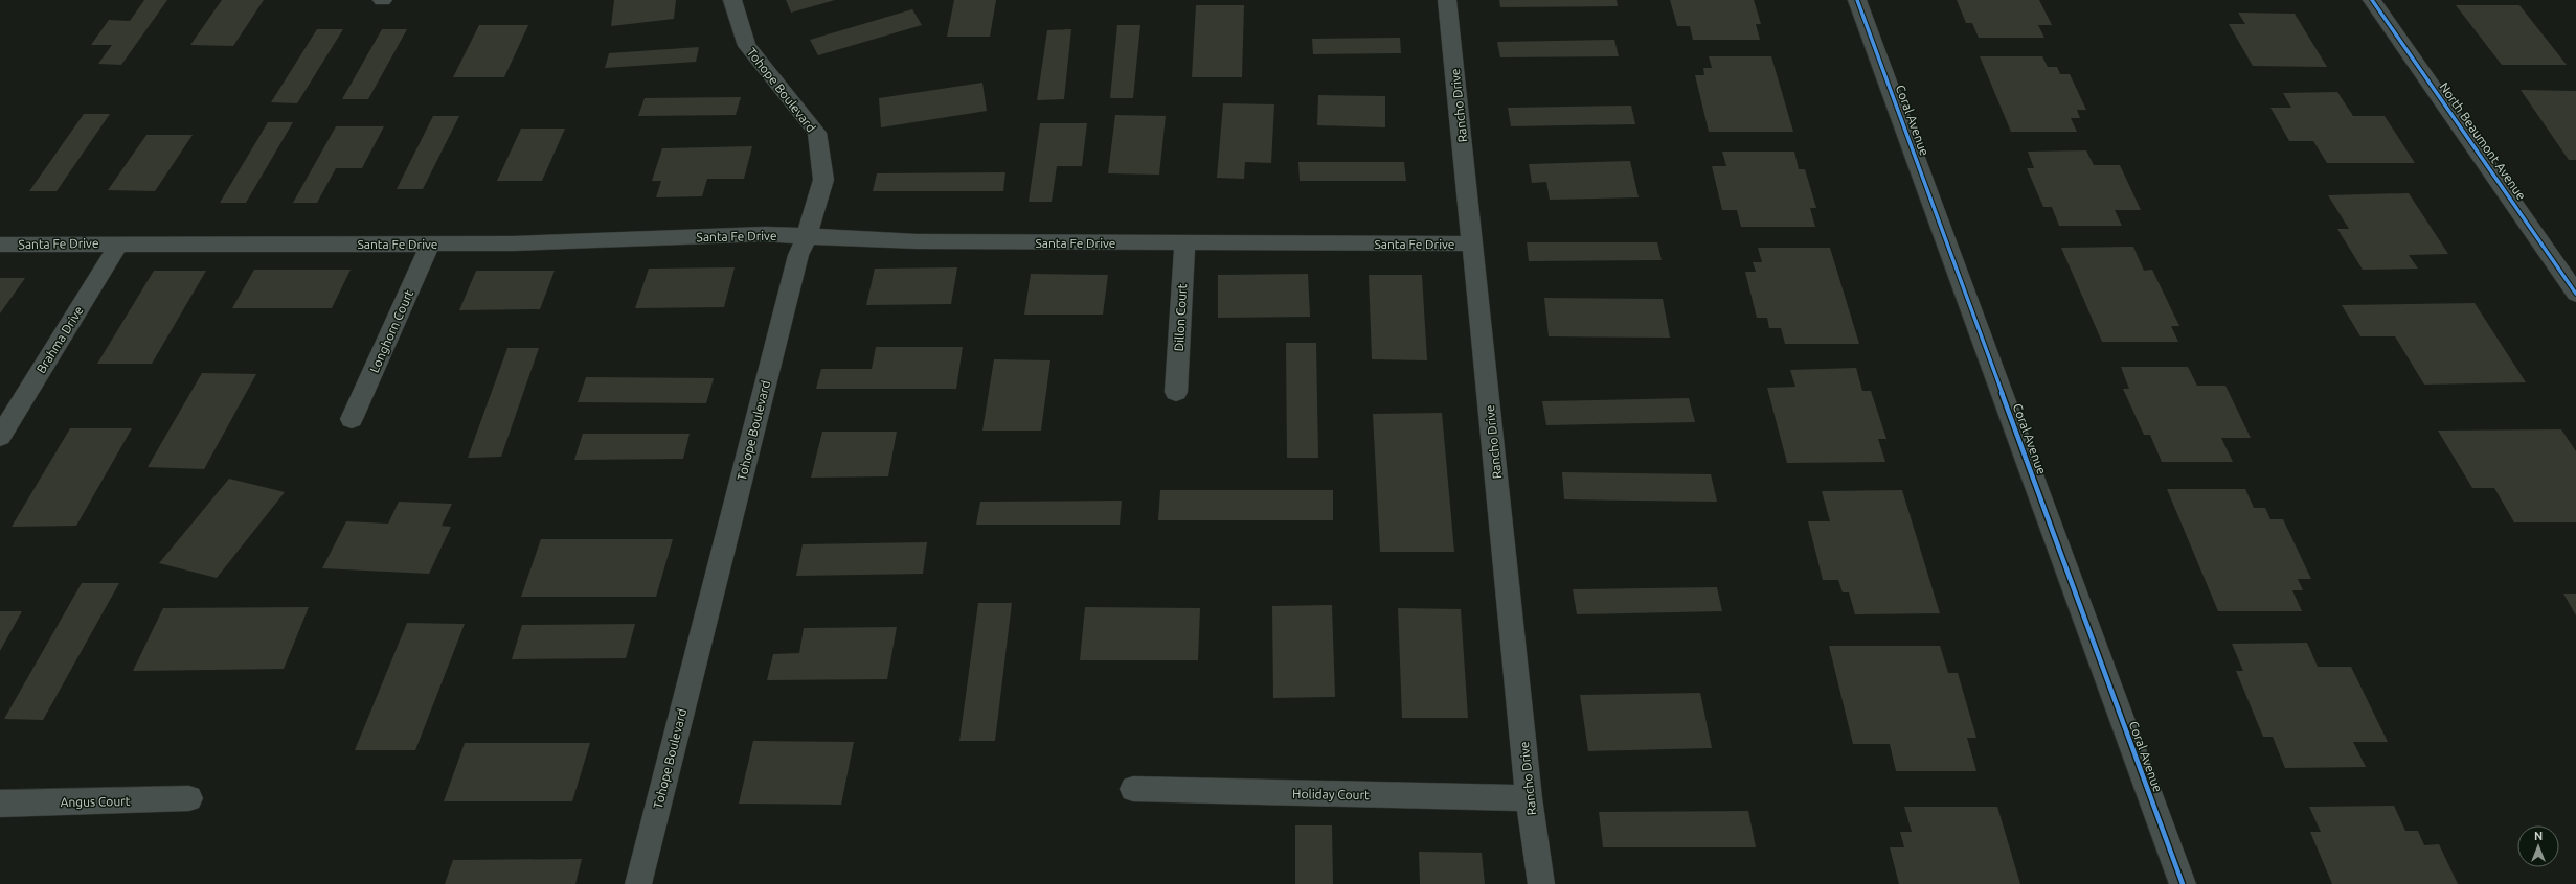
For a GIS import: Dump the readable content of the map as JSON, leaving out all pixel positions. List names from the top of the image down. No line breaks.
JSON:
{"streets":{"street":["Tohope Boulevard","Rancho Drive","Coral Avenue","North Beaumont Avenue","Santa Fe Drive","Dillon Court","Longhorn Court","Brahma Drive","Holiday Court","Angus Court"]},"crossings":[["Tohope Boulevard","Santa Fe Drive"],["Rancho Drive","Santa Fe Drive"],["Rancho Drive","Holiday Court"],["Santa Fe Drive","Dillon Court"],["Santa Fe Drive","Longhorn Court"],["Santa Fe Drive","Brahma Drive"]],"north":"top"}
